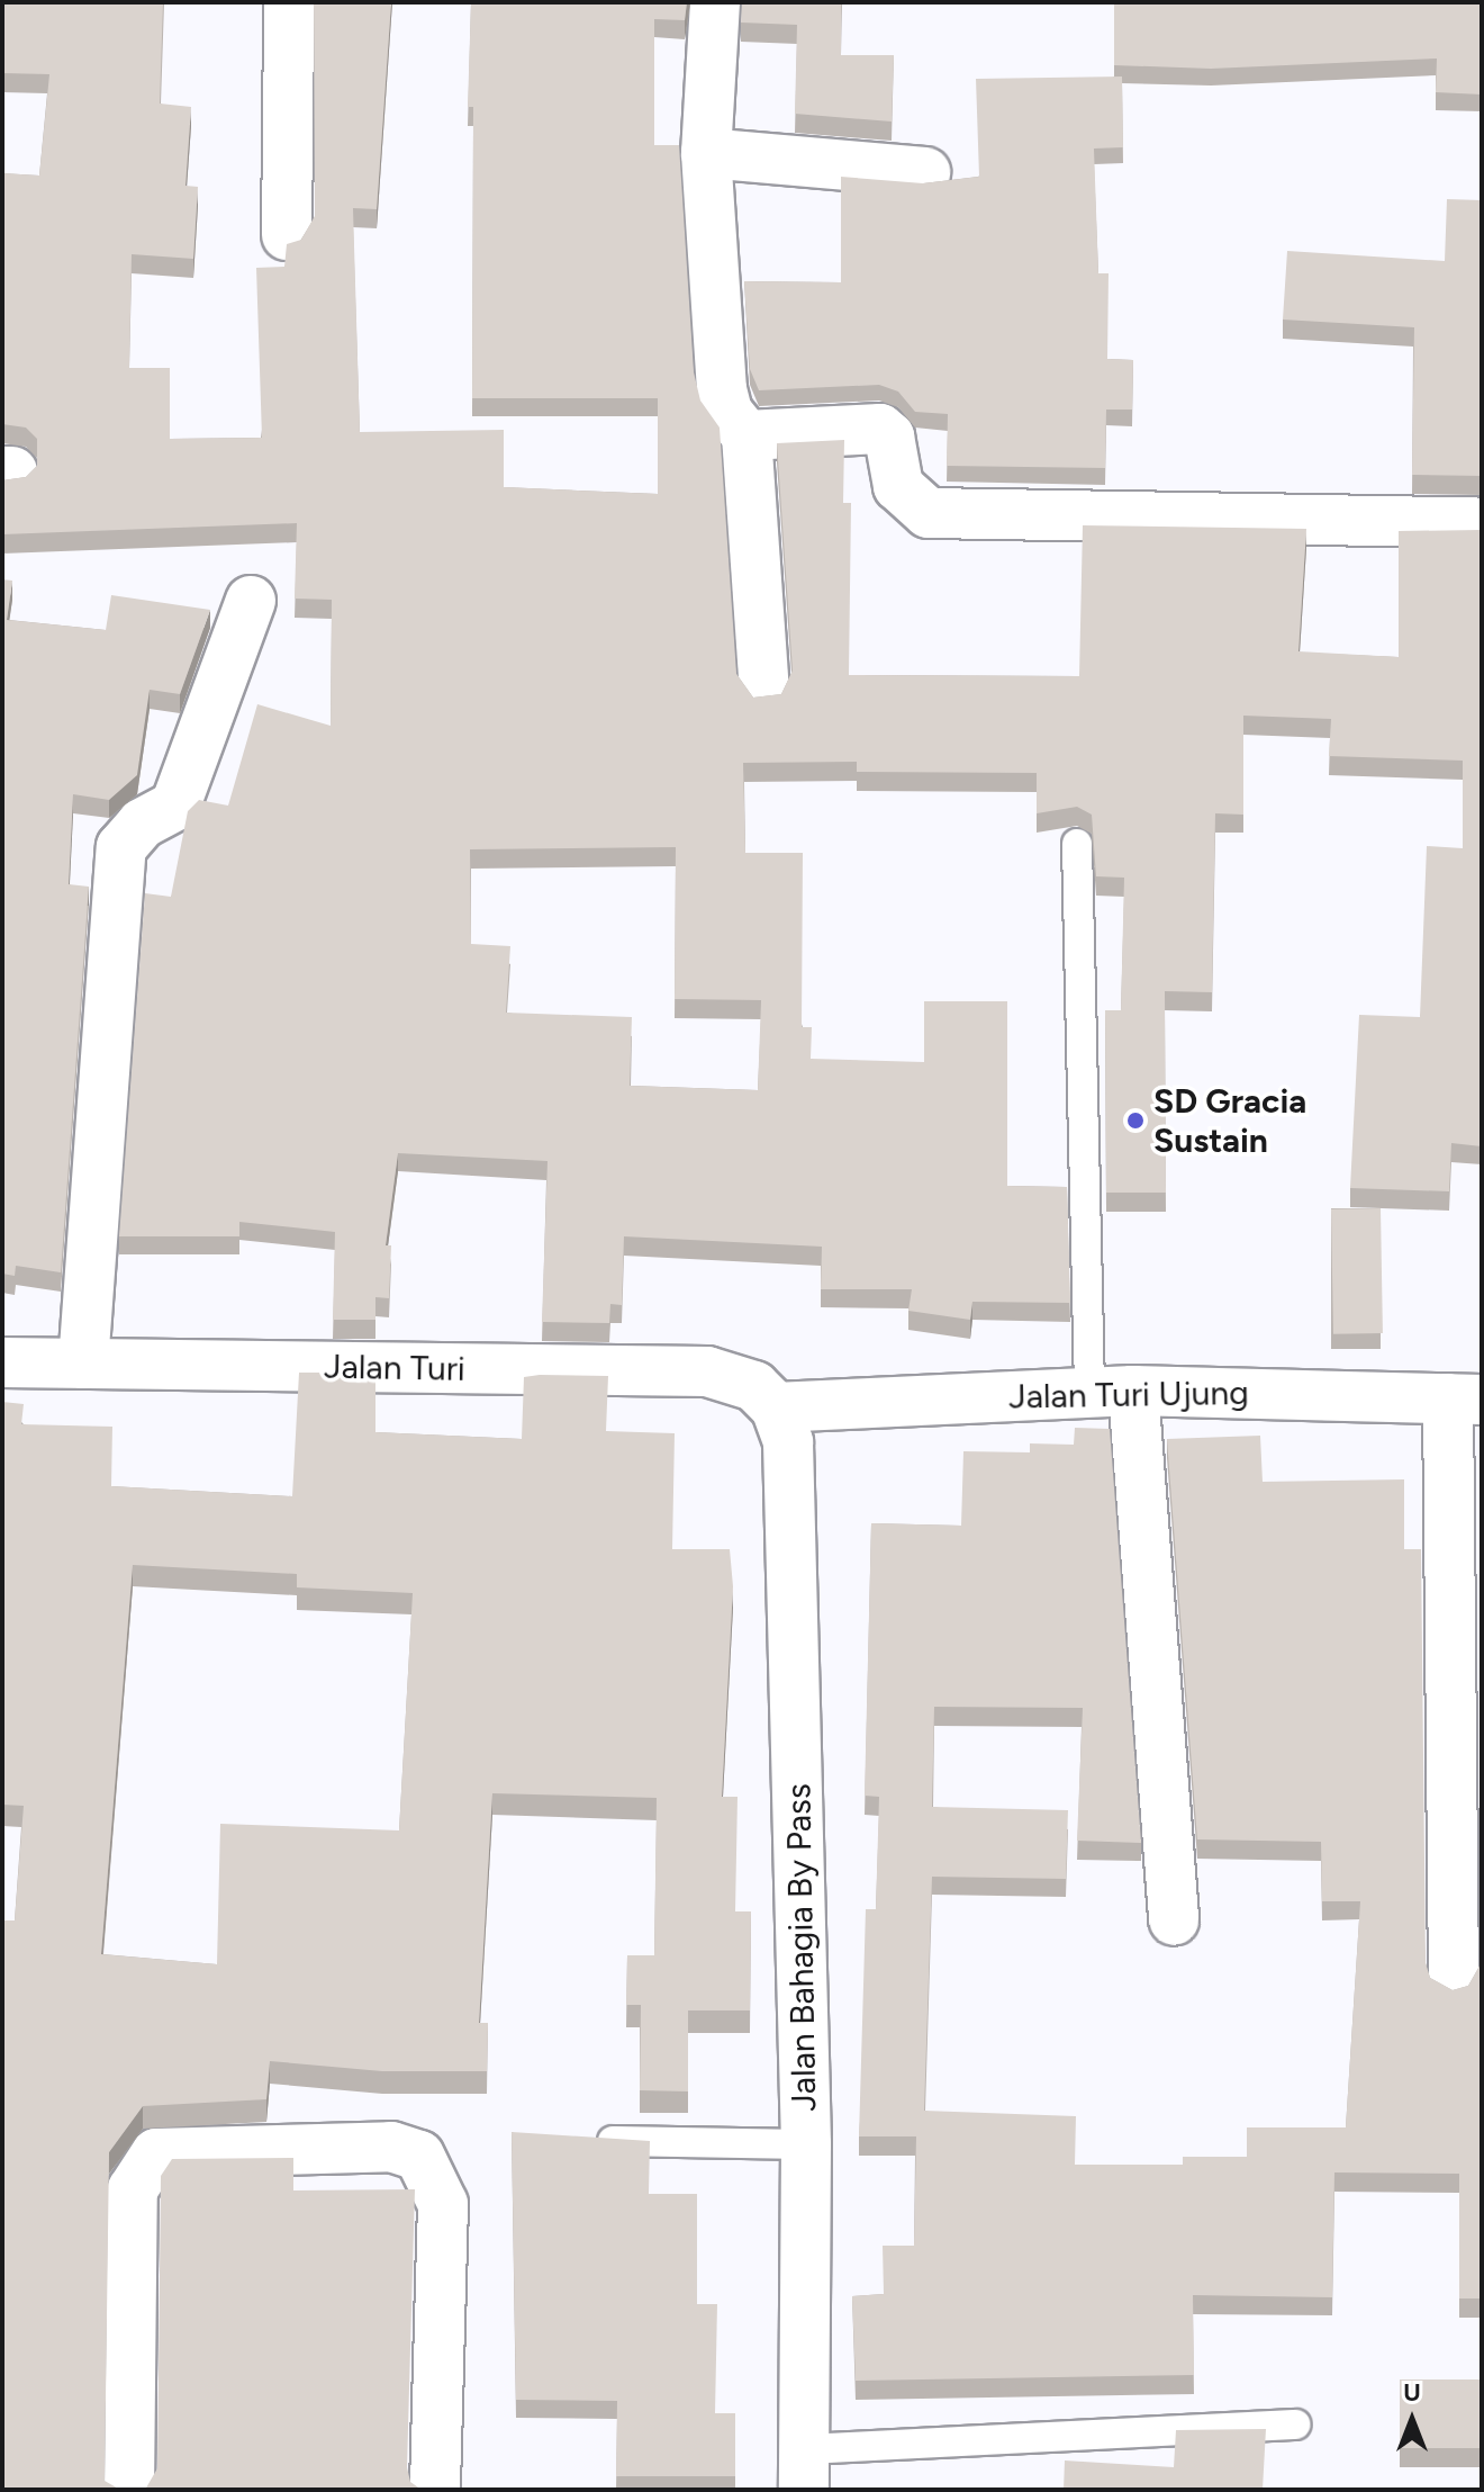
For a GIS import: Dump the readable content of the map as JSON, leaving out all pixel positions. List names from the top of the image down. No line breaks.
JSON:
{"streets":{"street":["Jalan Turi","Jalan Turi Ujung","Jalan Bahagia By Pass"]},"crossings":[["Jalan Turi","Jalan Turi Ujung"],["Jalan Turi","Jalan Bahagia By Pass"],["Jalan Turi Ujung","Jalan Bahagia By Pass"]],"places":["SD Gracia Sustain"],"north":"top"}
